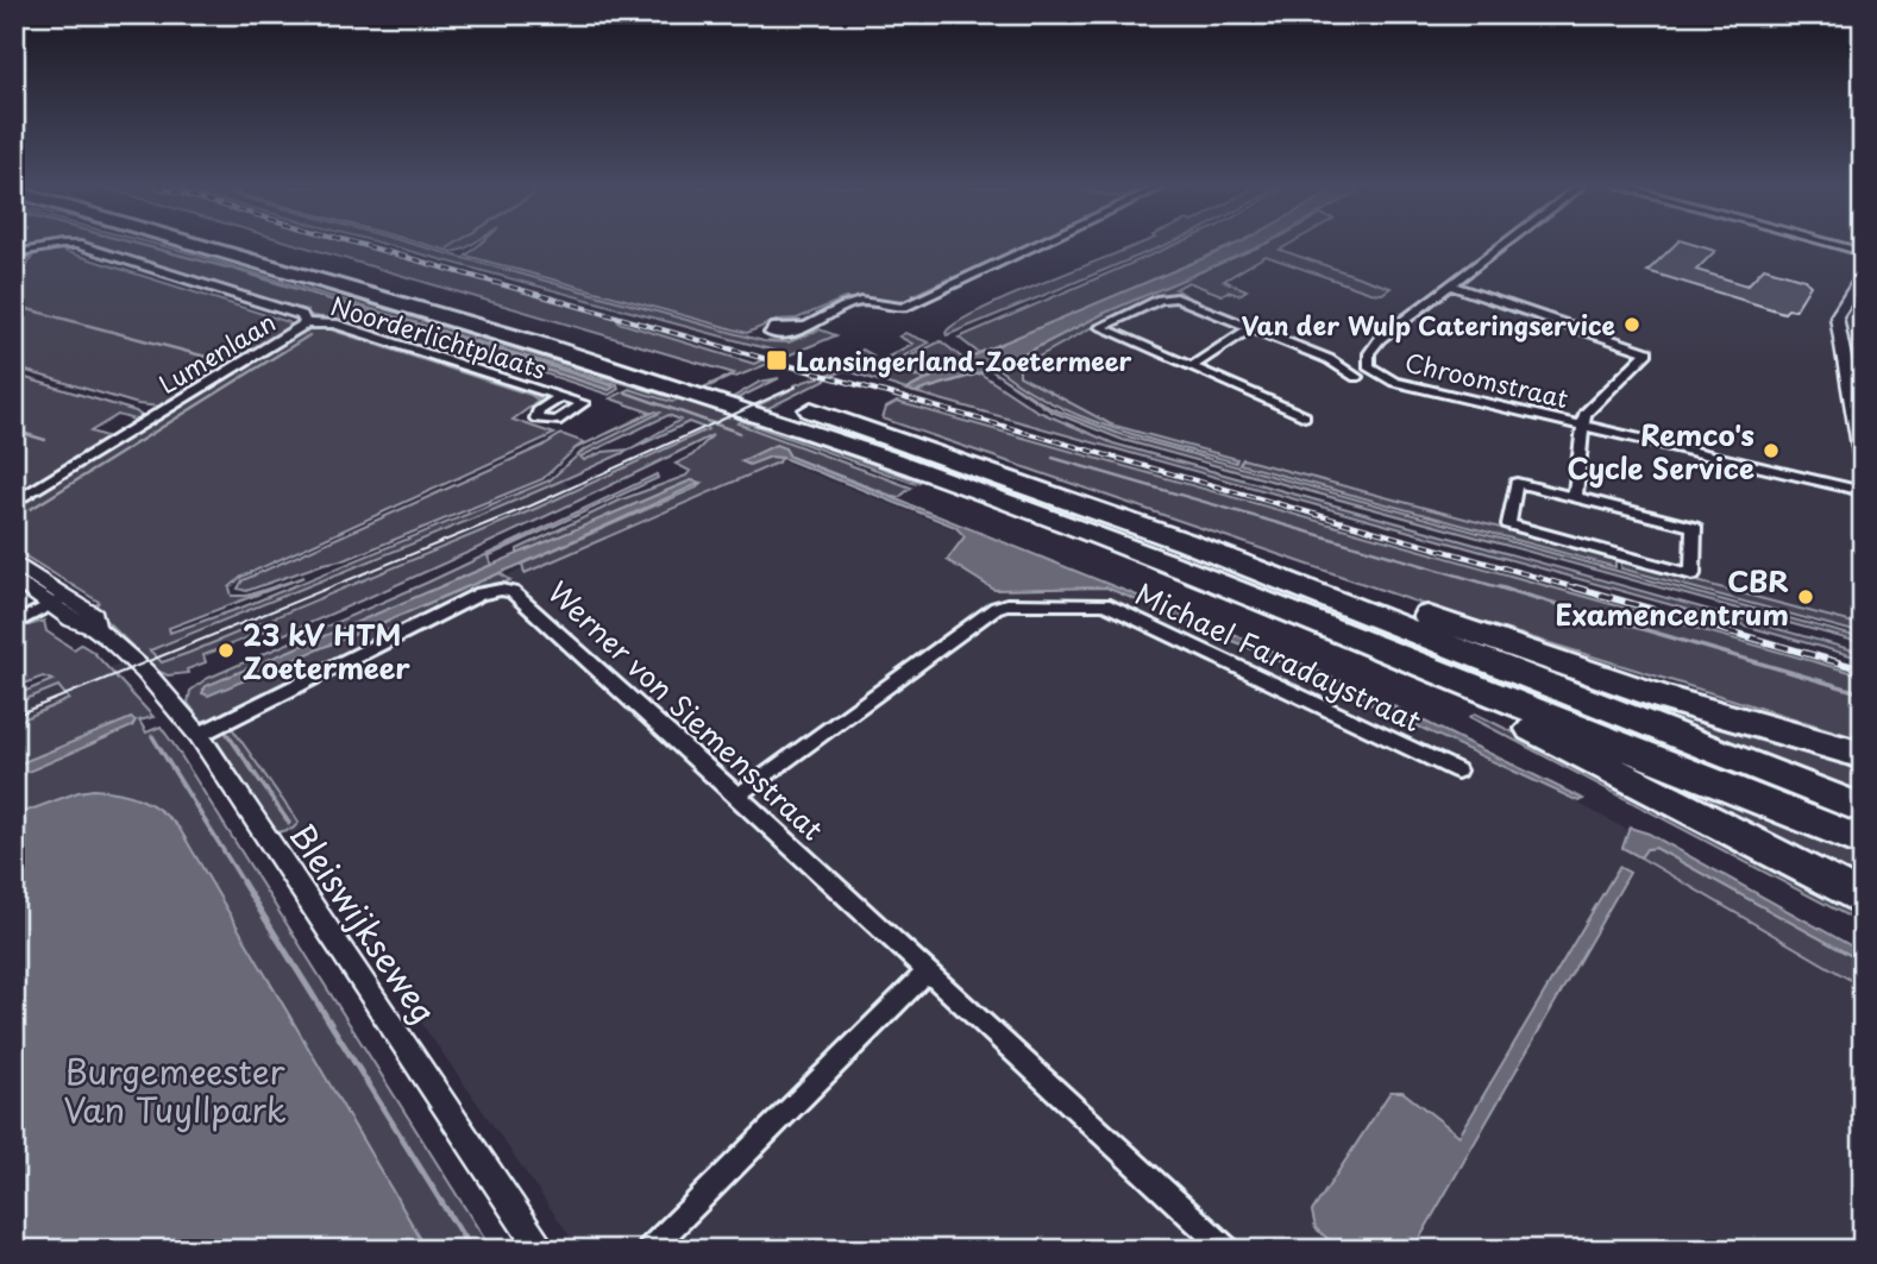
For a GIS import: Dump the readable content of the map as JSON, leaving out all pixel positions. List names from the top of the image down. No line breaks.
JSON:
{"streets":{"street":["Noorderlichtplaats","Lumenlaan","Chroomstraat","Michael Faradaystraat","Werner von Siemensstraat","Bleiswijkseweg"]},"crossings":[["Noorderlichtplaats","Lumenlaan"],["Michael Faradaystraat","Werner von Siemensstraat"],["Werner von Siemensstraat","Bleiswijkseweg"]],"parks":["Burgemeester Van Tuyllpark"],"places":{"other":["Van der Wulp Cateringservice","Remco's Cycle Service","CBR Examencentrum","23 kV HTM Zoetermeer"],"transit":["Lansingerland-Zoetermeer"]}}
